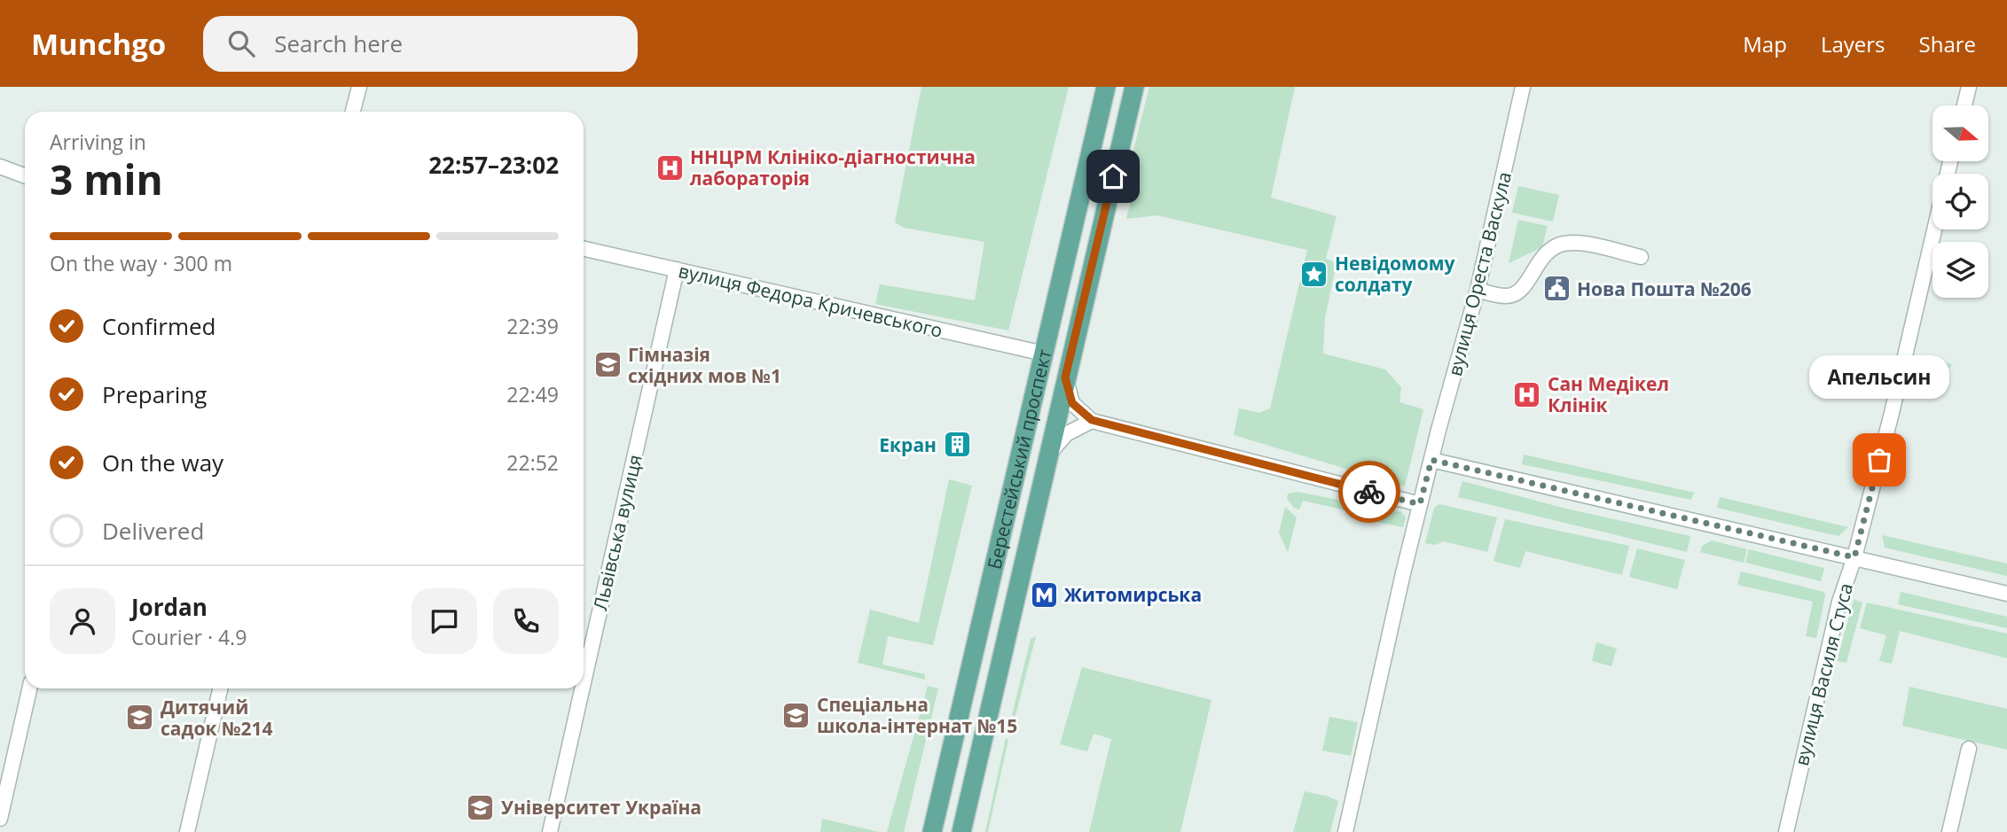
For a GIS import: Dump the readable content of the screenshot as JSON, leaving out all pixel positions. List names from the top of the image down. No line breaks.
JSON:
{"streets":{"main road":["Берестейський проспект"],"street":["вулиця Ореста Васкула","вулиця Федора Кричевського","Львівська вулиця","вулиця Василя Стуса"]},"crossings":[["вулиця Федора Кричевського","Берестейський проспект"],["вулиця Федора Кричевського","Львівська вулиця"]],"places":{"hospital":["ННЦРМ Клініко-діагностична лабораторія","Сан Медікел Клінік"],"place":["Невідомому солдату"],"public building":["Нова Пошта №206"],"school or university":["Гімназія східних мов №1","Спеціальна школа-інтернат №15","Дитячий садок №214","Університет Україна"],"building":["Екран"],"other":["Апельсин"],"metro station":["Житомирська"]},"north":"right","page":{"header":"Munchgo","search":"Search here","nav":["Map","Layers","Share"],"heading":["3 min","Arriving in","22:57–23:02"],"panel":["Jordan","Courier · 4.9"],"bar":"On the way · 300 m","list":[["Confirmed","22:39"],["Preparing","22:49"],["On the way","22:52"],"Delivered"],"bubble":"Апельсин"}}
